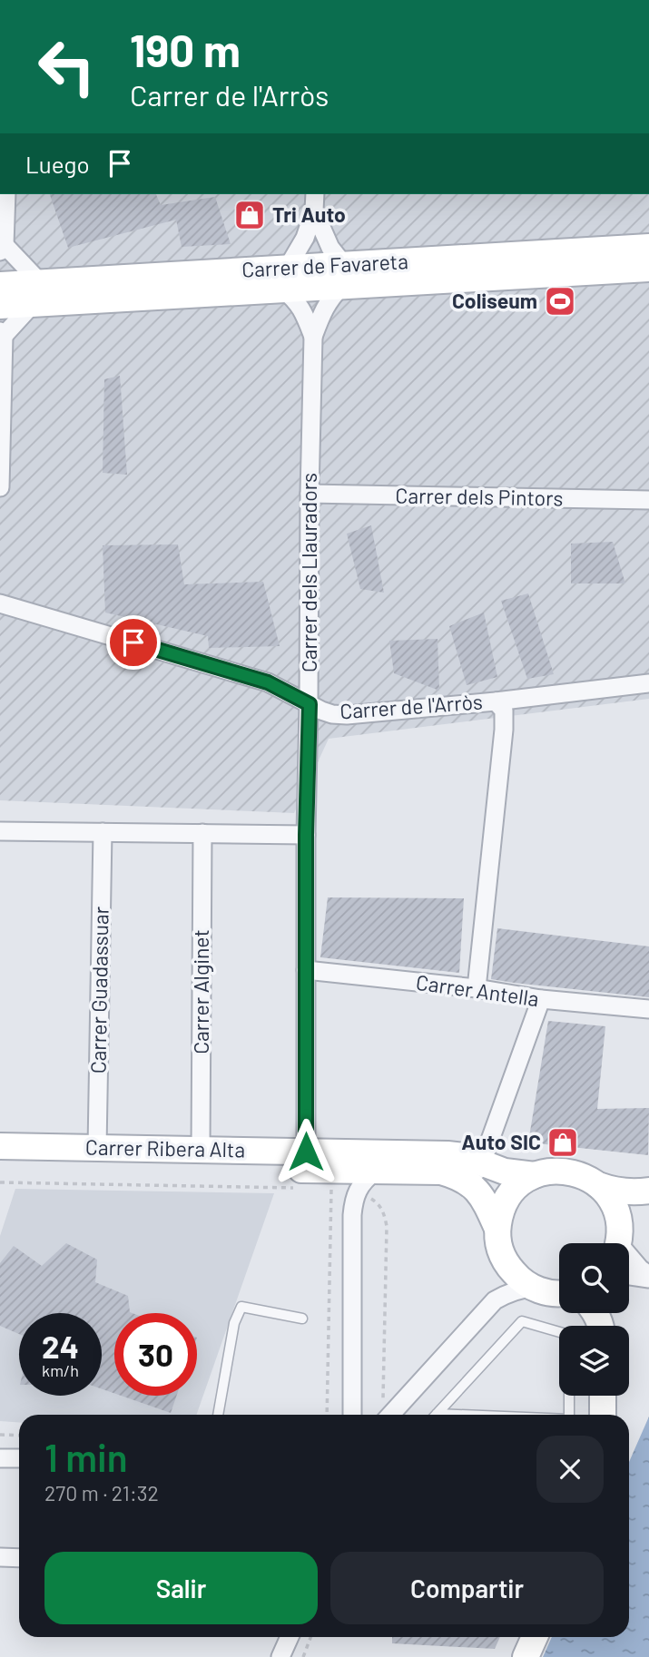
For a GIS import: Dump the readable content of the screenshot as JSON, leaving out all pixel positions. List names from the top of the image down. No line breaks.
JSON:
{"streets":{"street":["Carrer de Favareta","Carrer dels Pintors","Carrer dels Llauradors","Carrer de l'Arròs","Carrer Guadassuar","Carrer Antella","Carrer Alginet","Carrer Ribera Alta"]},"crossings":[["Carrer de Favareta","Carrer dels Llauradors"],["Carrer dels Pintors","Carrer dels Llauradors"],["Carrer dels Llauradors","Carrer de l'Arròs"],["Carrer dels Llauradors","Carrer Antella"],["Carrer dels Llauradors","Carrer Ribera Alta"],["Carrer Guadassuar","Carrer Ribera Alta"],["Carrer Alginet","Carrer Ribera Alta"]],"places":{"shop":["Tri Auto","Auto SIC"],"sports":["Coliseum"]},"page":{"turn":["190 m","Carrer de l'Arròs"],"then":"Luego","speed":"24 km/h","limit":"30","heading":["1 min","270 m · 21:32"],"buttons":["Salir","Compartir"]}}
